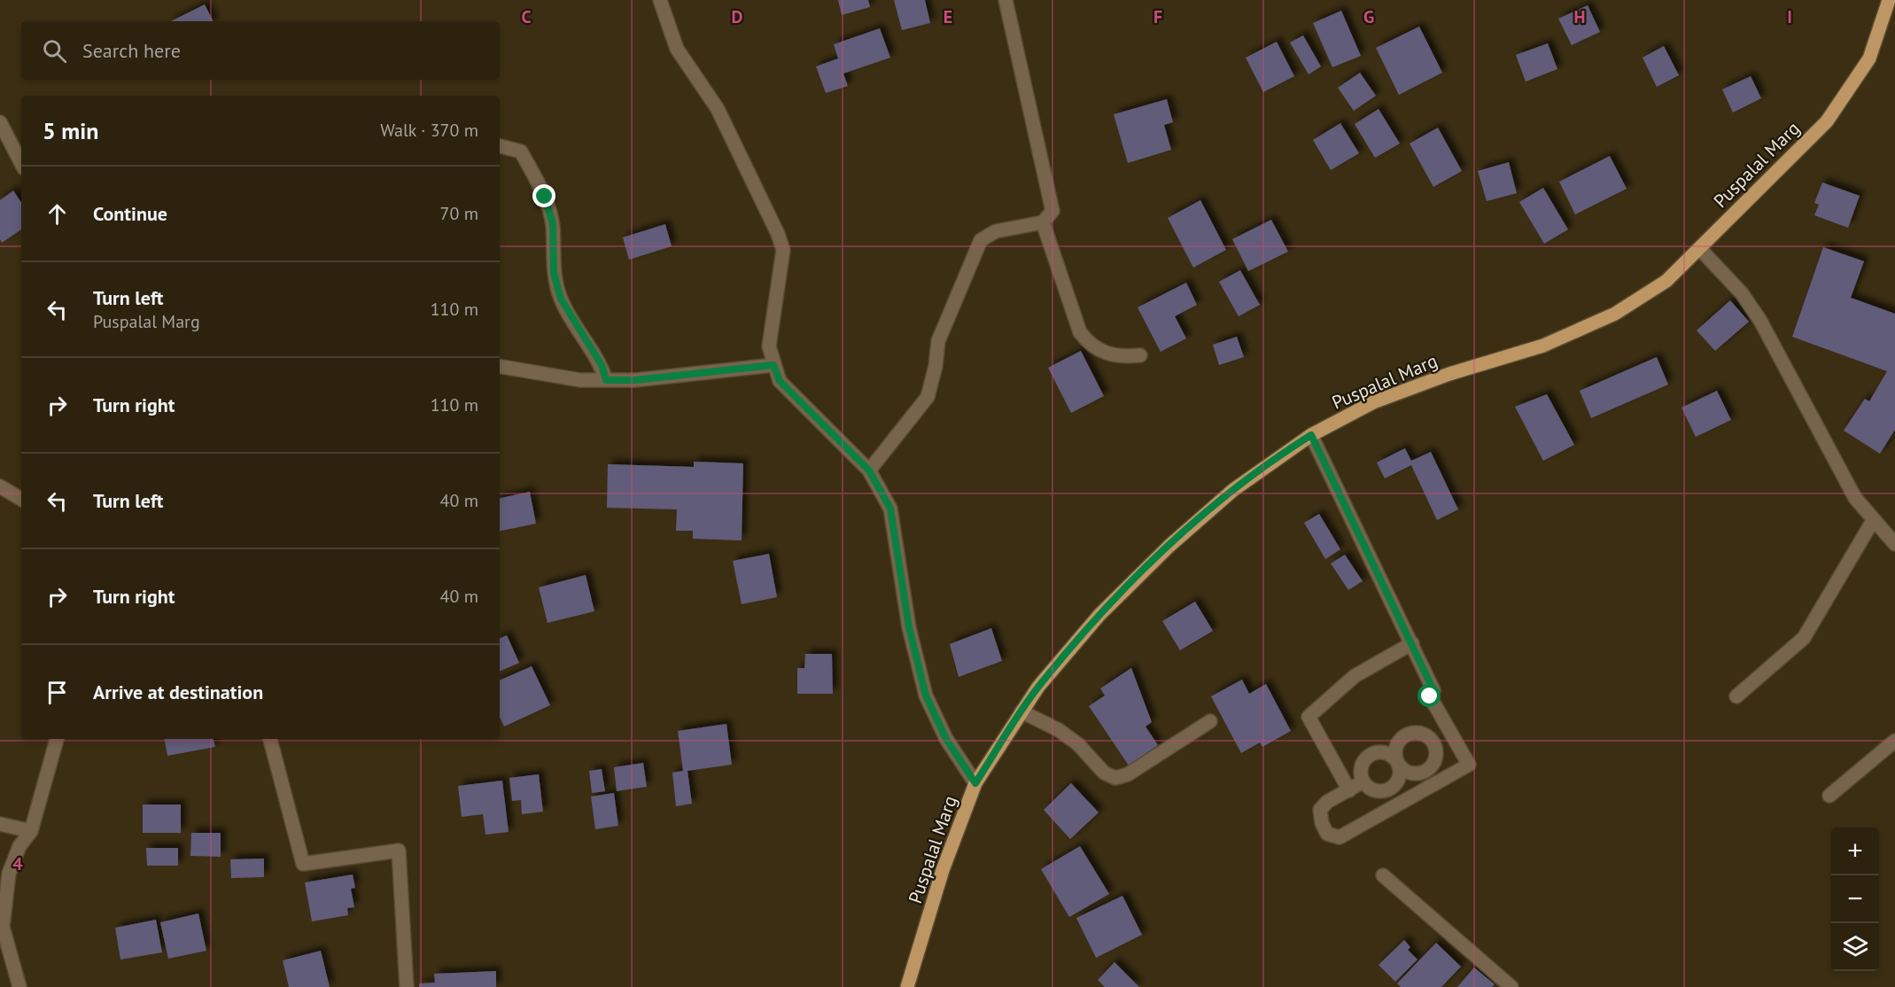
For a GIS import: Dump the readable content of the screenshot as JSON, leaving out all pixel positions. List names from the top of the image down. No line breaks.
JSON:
{"streets":{"main road":["Puspalal Marg"]},"page":{"search":"Search here","heading":["5 min","Walk · 370 m"],"list":[["Continue","70 m"],["Turn left","Puspalal Marg","110 m"],["Turn right","110 m"],["Turn left","40 m"],["Turn right","40 m"],"Arrive at destination"],"map_buttons":["+","−"]},"grid":{"columns":["C","D","E","F","G","H","I"],"rows":["4"]}}
